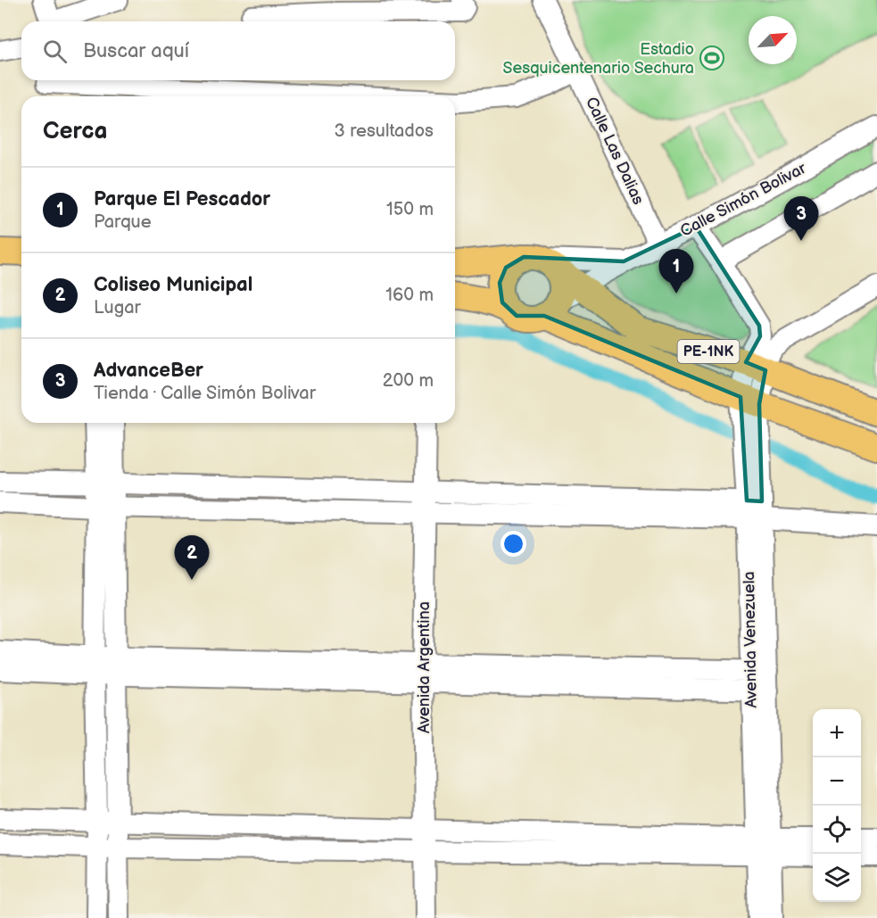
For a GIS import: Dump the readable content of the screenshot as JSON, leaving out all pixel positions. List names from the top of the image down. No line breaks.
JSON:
{"streets":{"main road":["PE-1NK"],"street":["Calle Las Dalias","Calle Simón Bolivar","Avenida Venezuela","Avenida Argentina"]},"crossings":[["Calle Las Dalias","Calle Simón Bolivar"],["Calle Simón Bolivar","PE-1NK"],["PE-1NK","Avenida Venezuela"]],"places":{"sports":["Estadio Sesquicentenario Sechura"]},"north":"top right","page":{"search":"Buscar aquí","heading":["Cerca","3 resultados"],"list":[{"mark":"1","name":"Parque El Pescador","note":"Parque","value":"150 m"},{"mark":"2","name":"Coliseo Municipal","note":"Lugar","value":"160 m"},{"mark":"3","name":"AdvanceBer","note":"Tienda · Calle Simón Bolivar","value":"200 m"}],"pins":["3","1","2"],"map_buttons":["+","−"]}}
